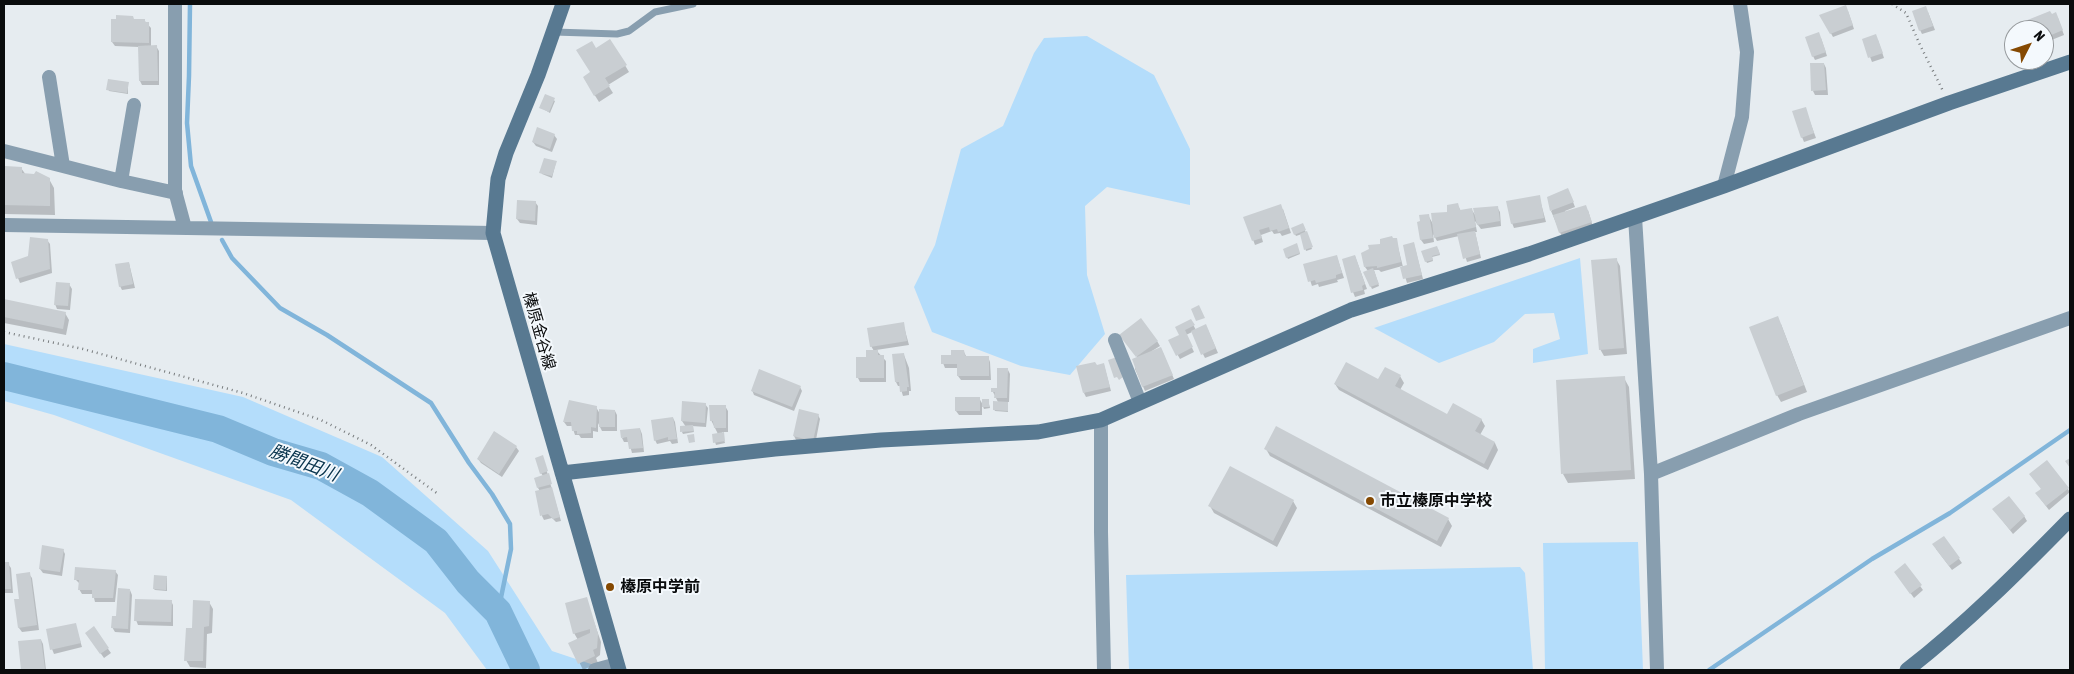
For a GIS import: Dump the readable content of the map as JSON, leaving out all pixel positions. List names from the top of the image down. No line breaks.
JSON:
{"streets":{"street":["榛原金谷線"]},"water":["勝間田川"],"places":["市立榛原中学校","榛原中学前"],"north":"top right"}
